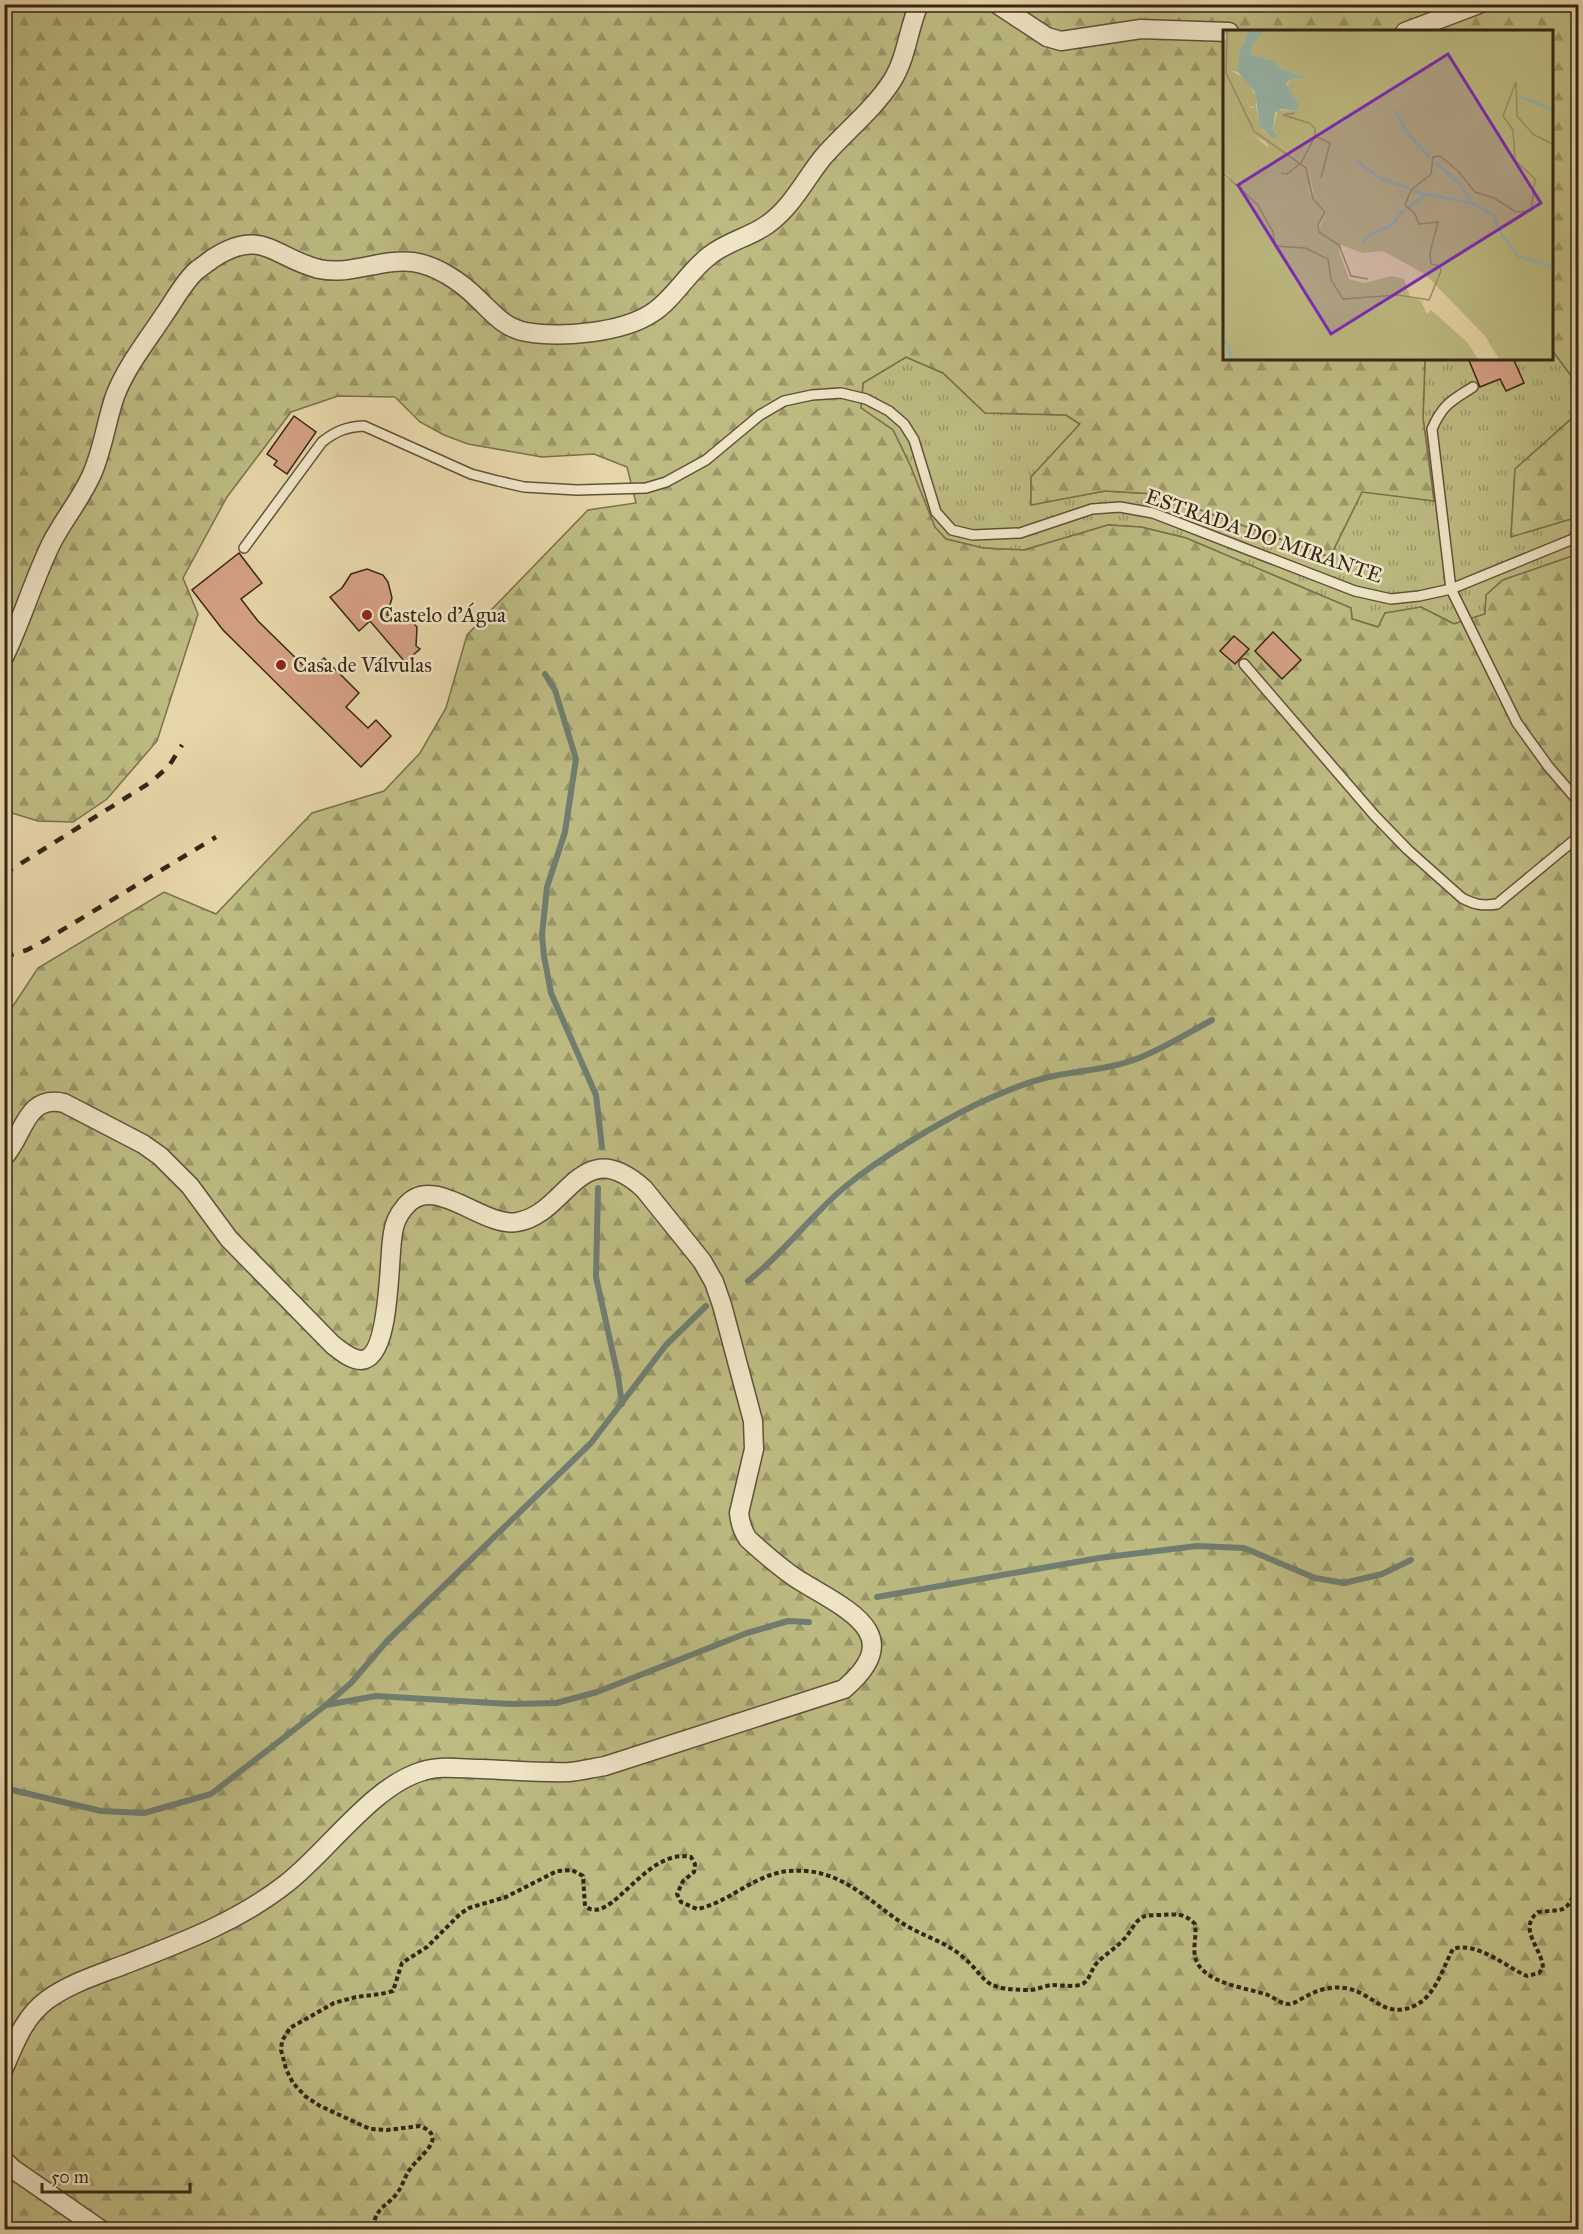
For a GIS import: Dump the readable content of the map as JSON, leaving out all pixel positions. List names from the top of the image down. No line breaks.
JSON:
{"streets":{"lane":["ESTRADA DO MIRANTE"]},"places":["Castelo d’Água","Casa de Válvulas"],"scale_bar":"50 m"}
